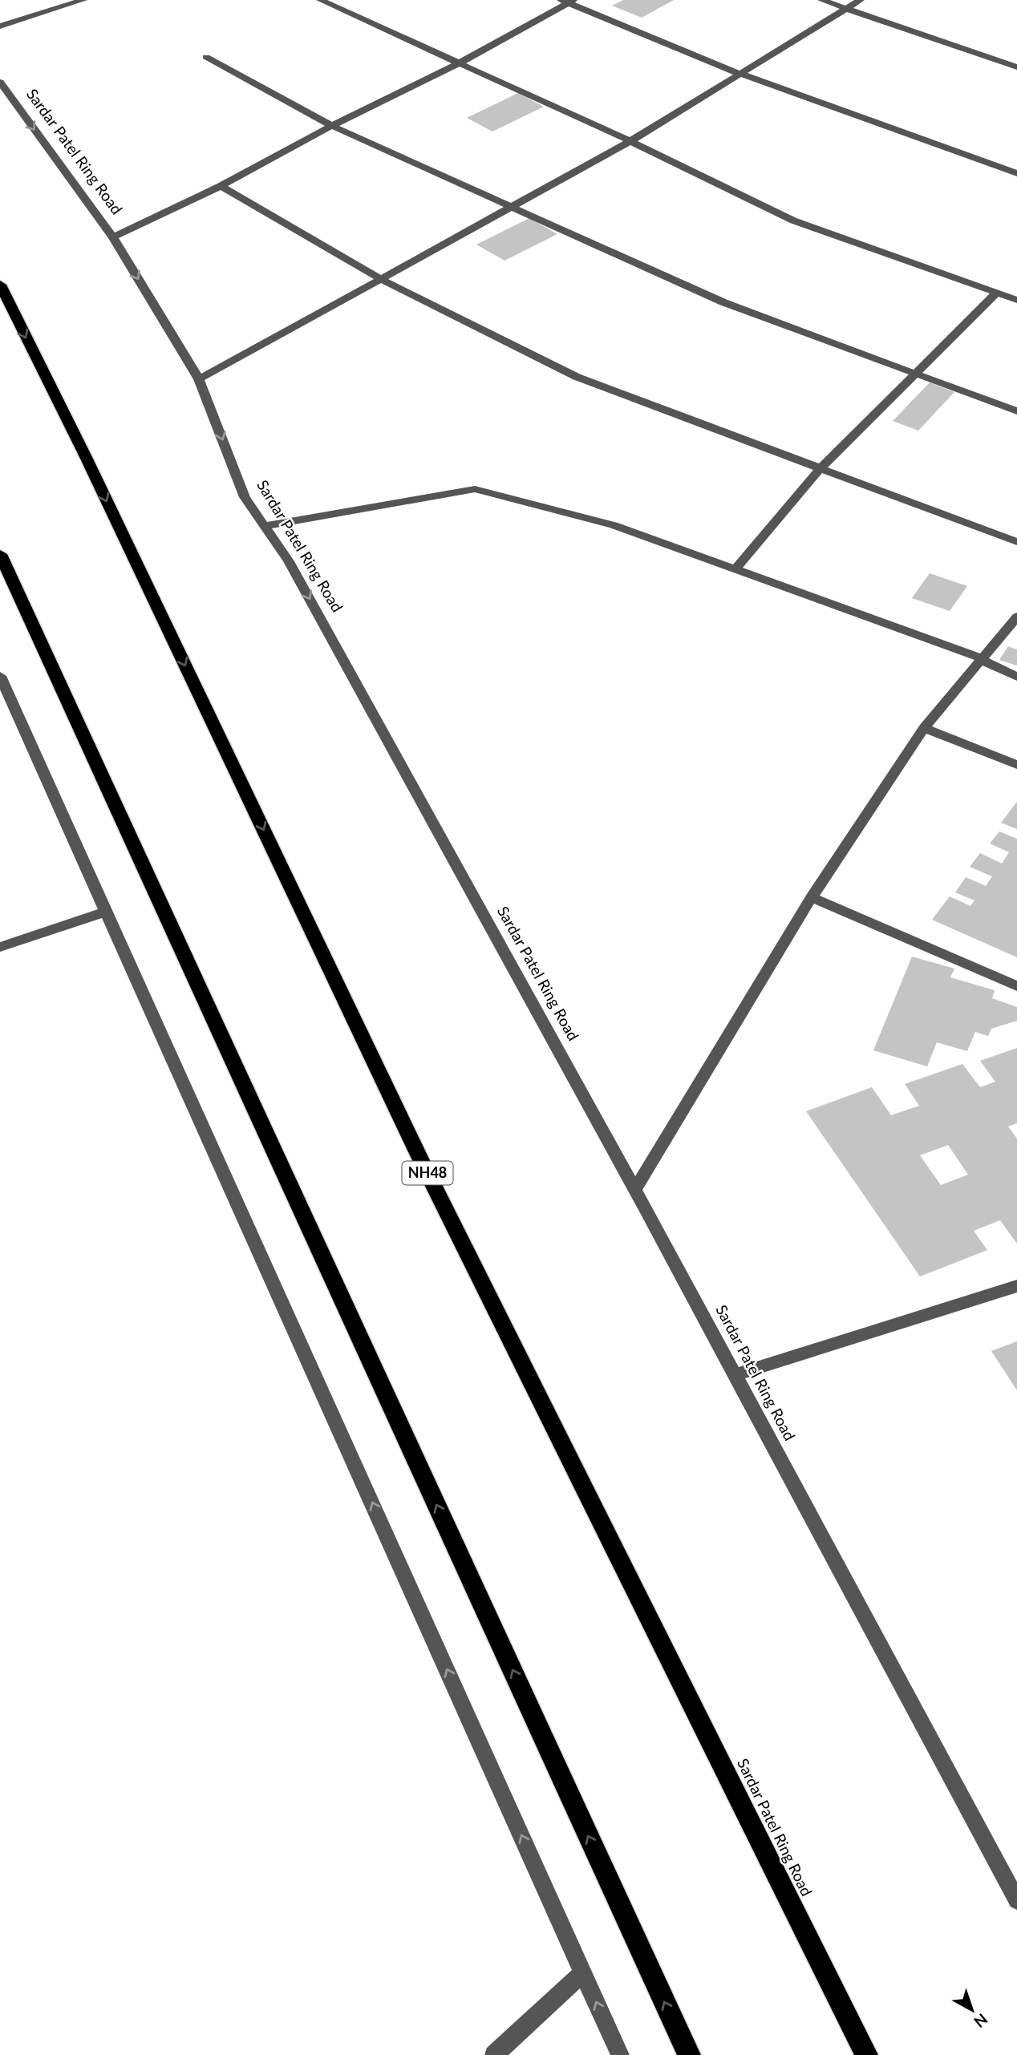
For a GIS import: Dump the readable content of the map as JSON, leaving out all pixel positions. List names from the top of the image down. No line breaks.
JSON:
{"streets":{"highway":["Sardar Patel Ring Road","NH48"]},"one_way":["Sardar Patel Ring Road"],"north":"bottom right"}
